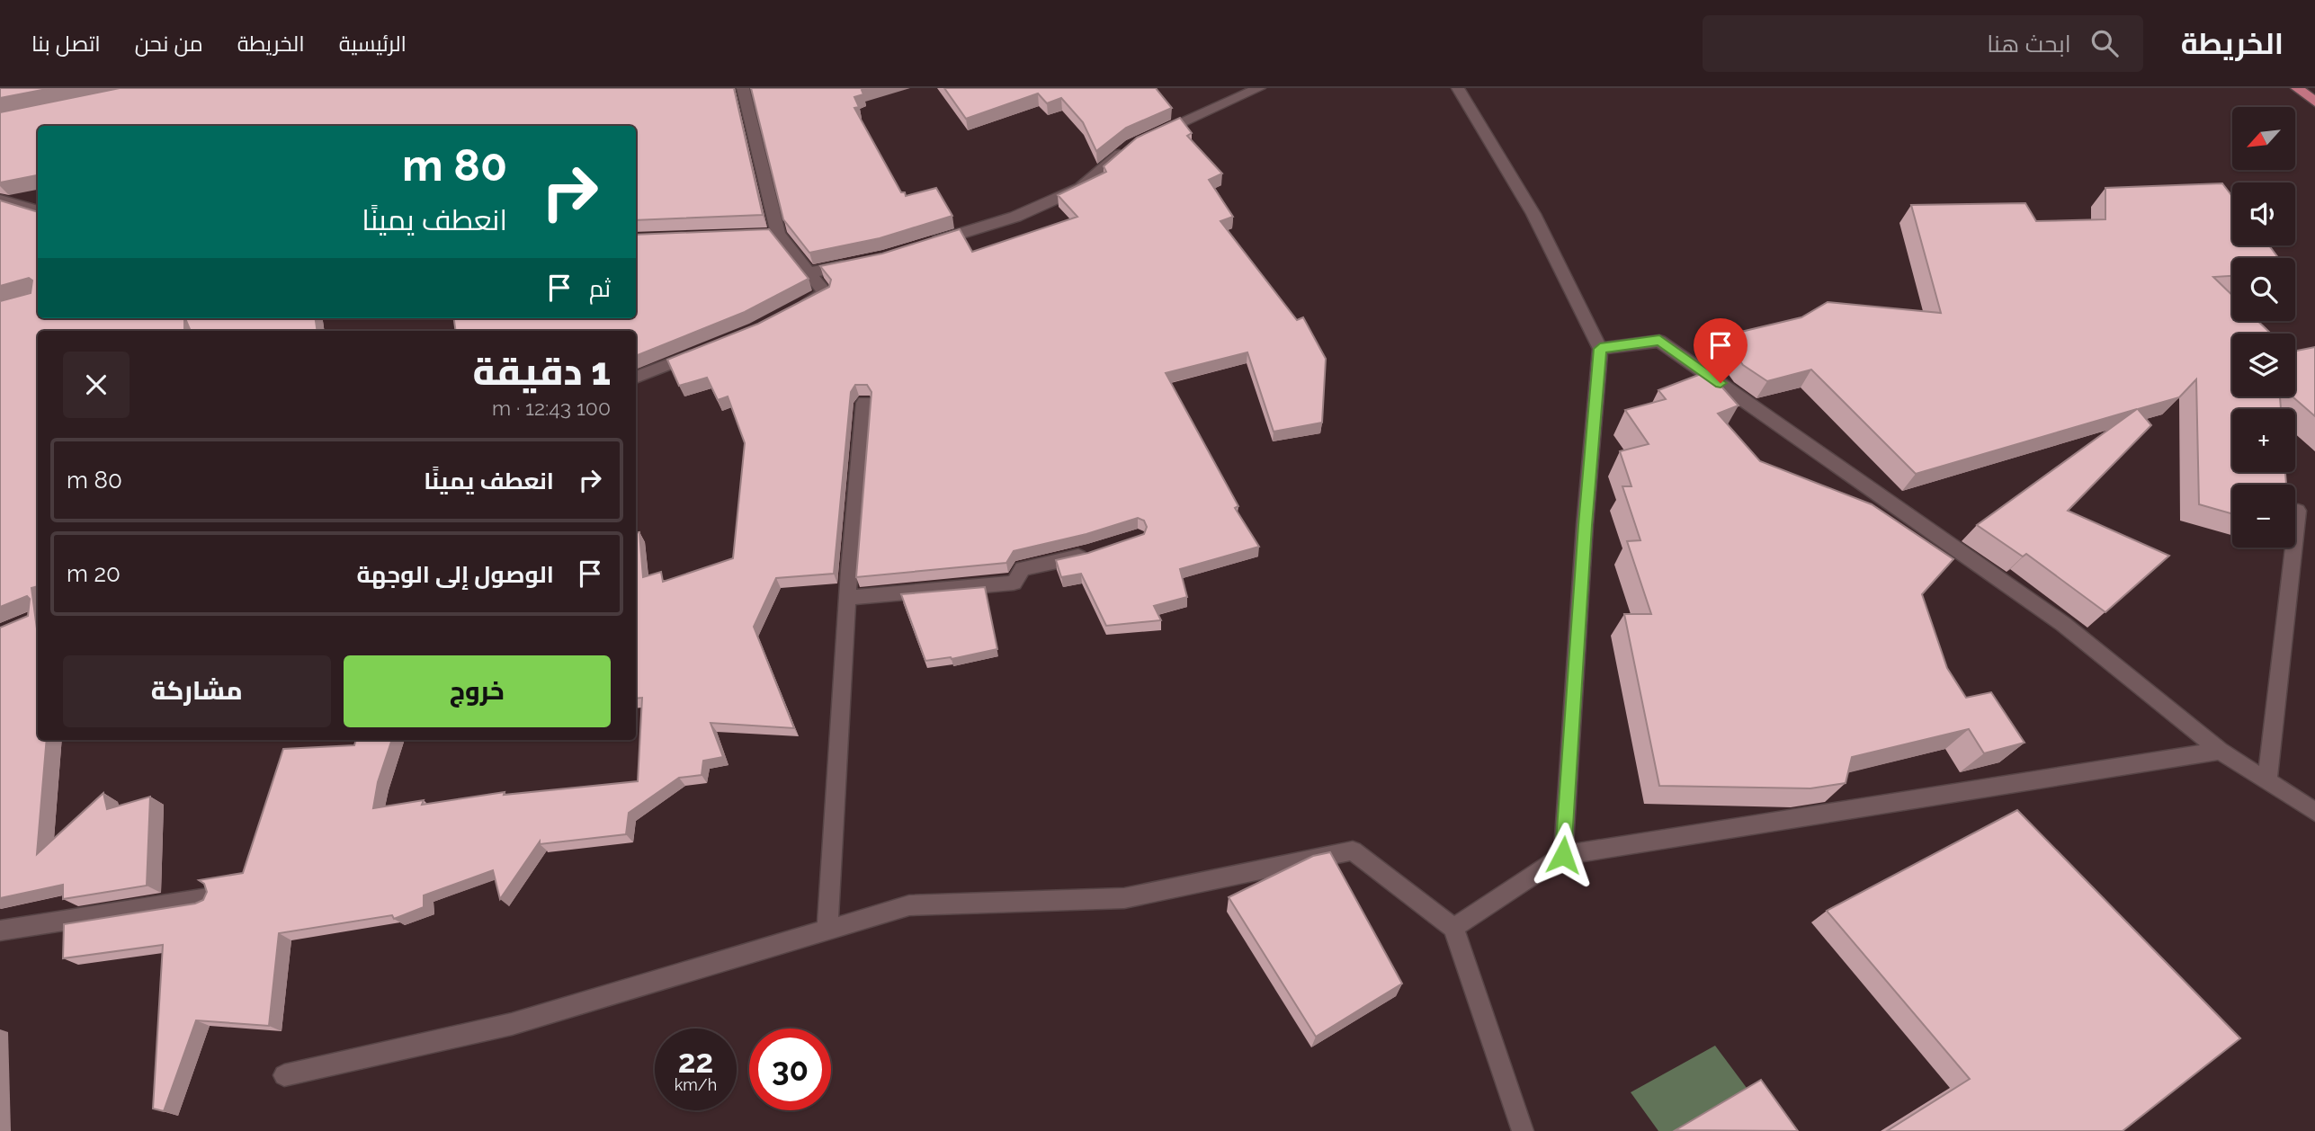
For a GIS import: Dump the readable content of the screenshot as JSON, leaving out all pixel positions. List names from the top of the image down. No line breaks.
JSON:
{"north":"bottom left","page":{"header":"الخريطة","search":"ابحث هنا","nav":["الرئيسية","الخريطة","من نحن","اتصل بنا"],"map_buttons":["+","−"],"turn":["80 m","انعطف يمينًا"],"then":"ثم","heading":["1 دقيقة","100 m · 12:43"],"list":[{"name":"انعطف يمينًا","value":"80 m"},{"name":"الوصول إلى الوجهة","value":"20 m"}],"buttons":["خروج","مشاركة"],"speed":"22 km/h","limit":"30"}}
